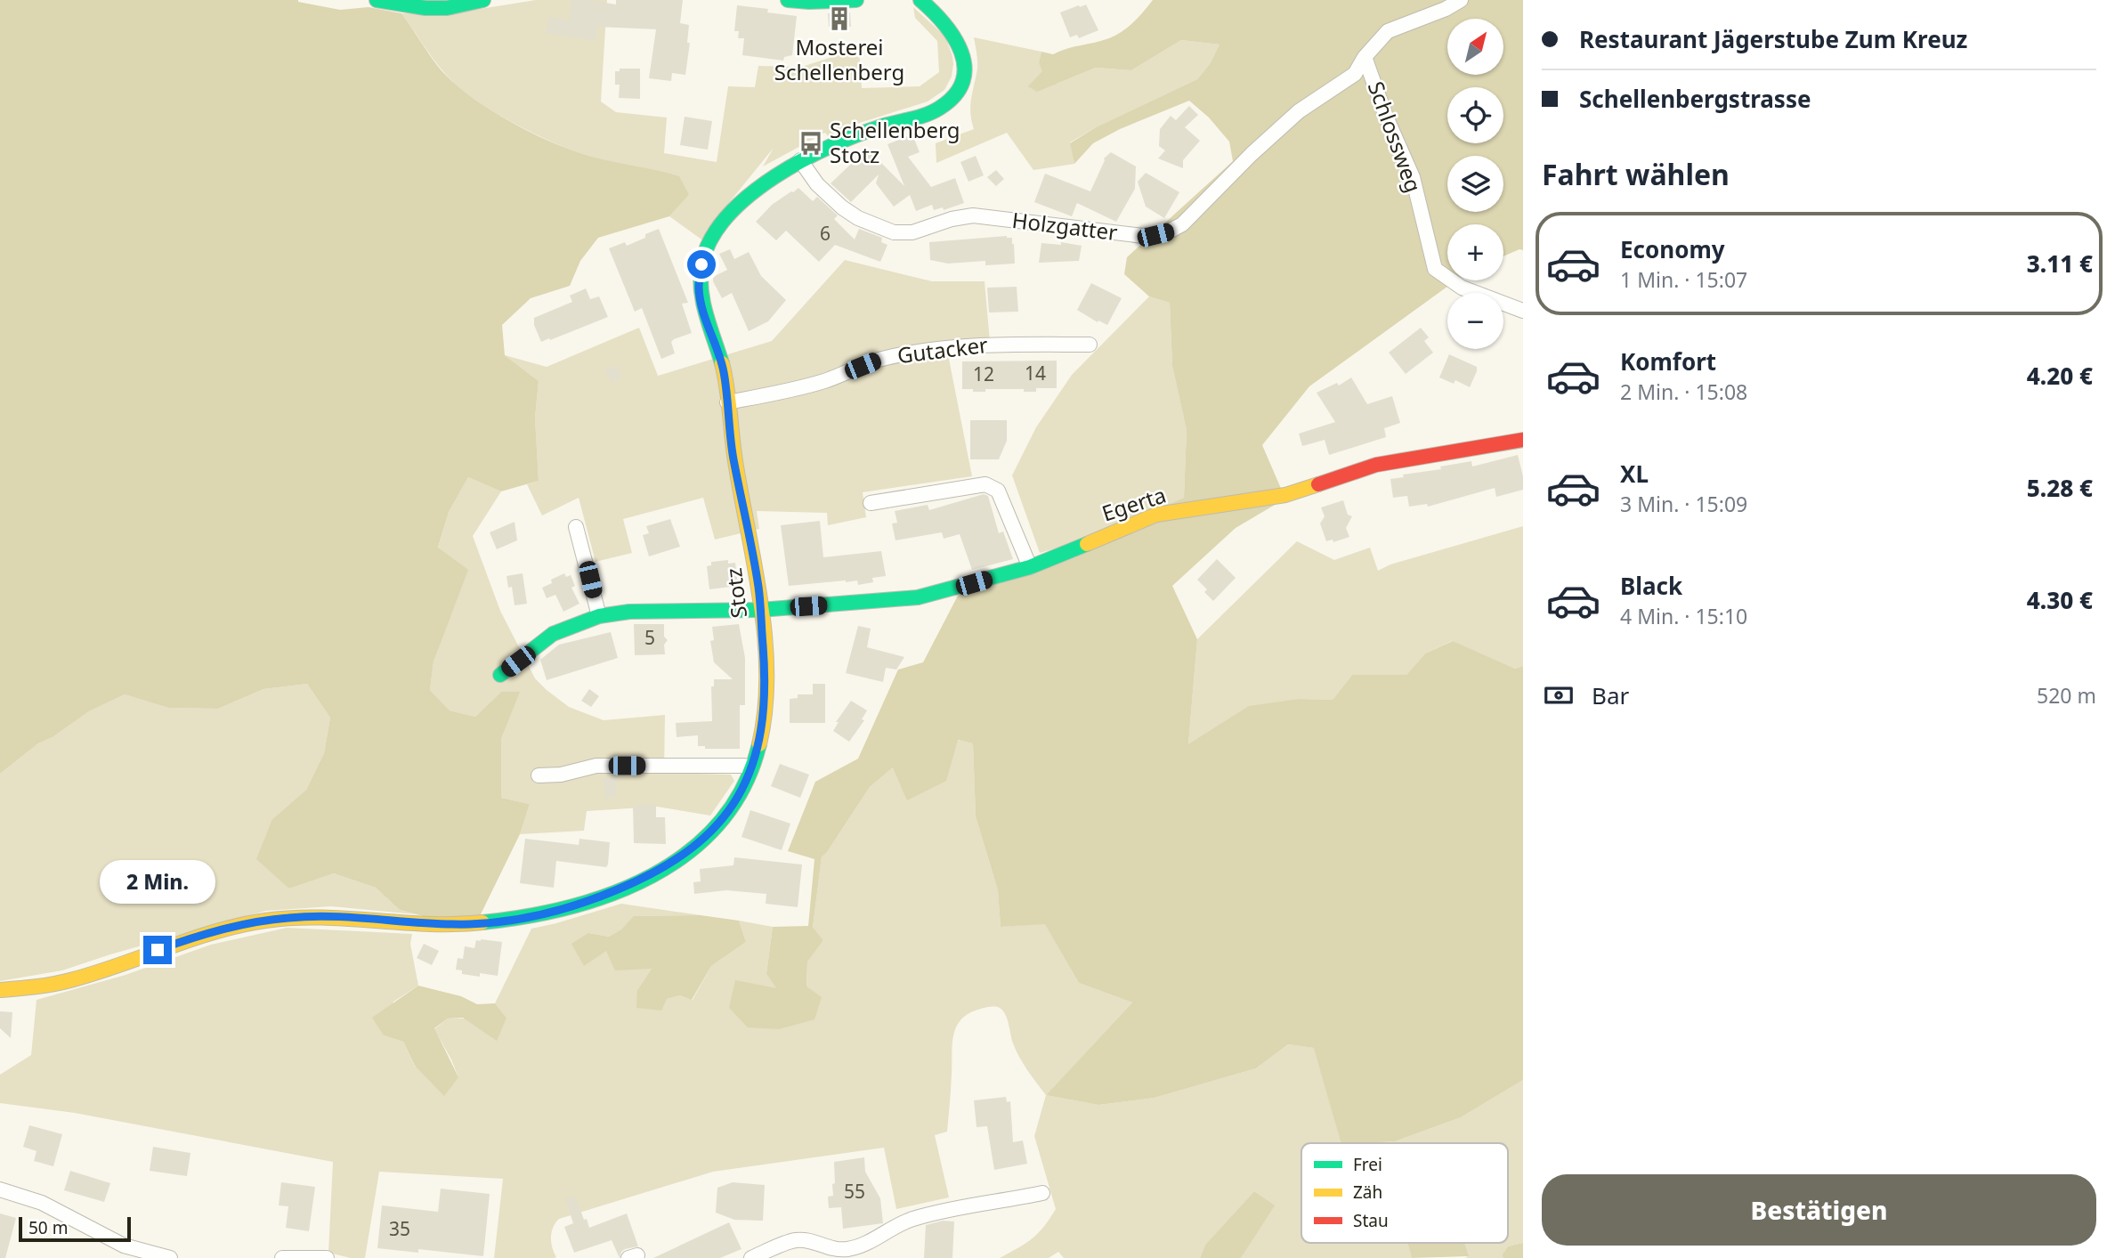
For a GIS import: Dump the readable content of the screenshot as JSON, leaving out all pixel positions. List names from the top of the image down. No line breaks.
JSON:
{"streets":{"street":["Schlossweg","Holzgatter","Gutacker","Egerta","Stotz"]},"crossings":[["Schlossweg","Holzgatter"],["Holzgatter","Stotz"],["Gutacker","Stotz"],["Egerta","Stotz"]],"places":{"building":["Mosterei Schellenberg"],"bus stop":["Schellenberg Stotz"]},"house_numbers":["6","14","12","5","55","35"],"legend":["Frei","Zäh","Stau"],"scale_bar":"50 m","north":"top right","page":{"banner":["Restaurant Jägerstube Zum Kreuz","Schellenbergstrasse"],"map_buttons":["+","−"],"heading":"Fahrt wählen","list":[{"name":"Economy","note":"1 Min. · 15:07","value":"3.11 €"},{"name":"Komfort","note":"2 Min. · 15:08","value":"4.20 €"},{"name":"XL","note":"3 Min. · 15:09","value":"5.28 €"},{"name":"Black","note":"4 Min. · 15:10","value":"4.30 €"}],"pay":["Bar","520 m"],"bubble":"2 Min.","buttons":"Bestätigen","scale":"50 m"}}
